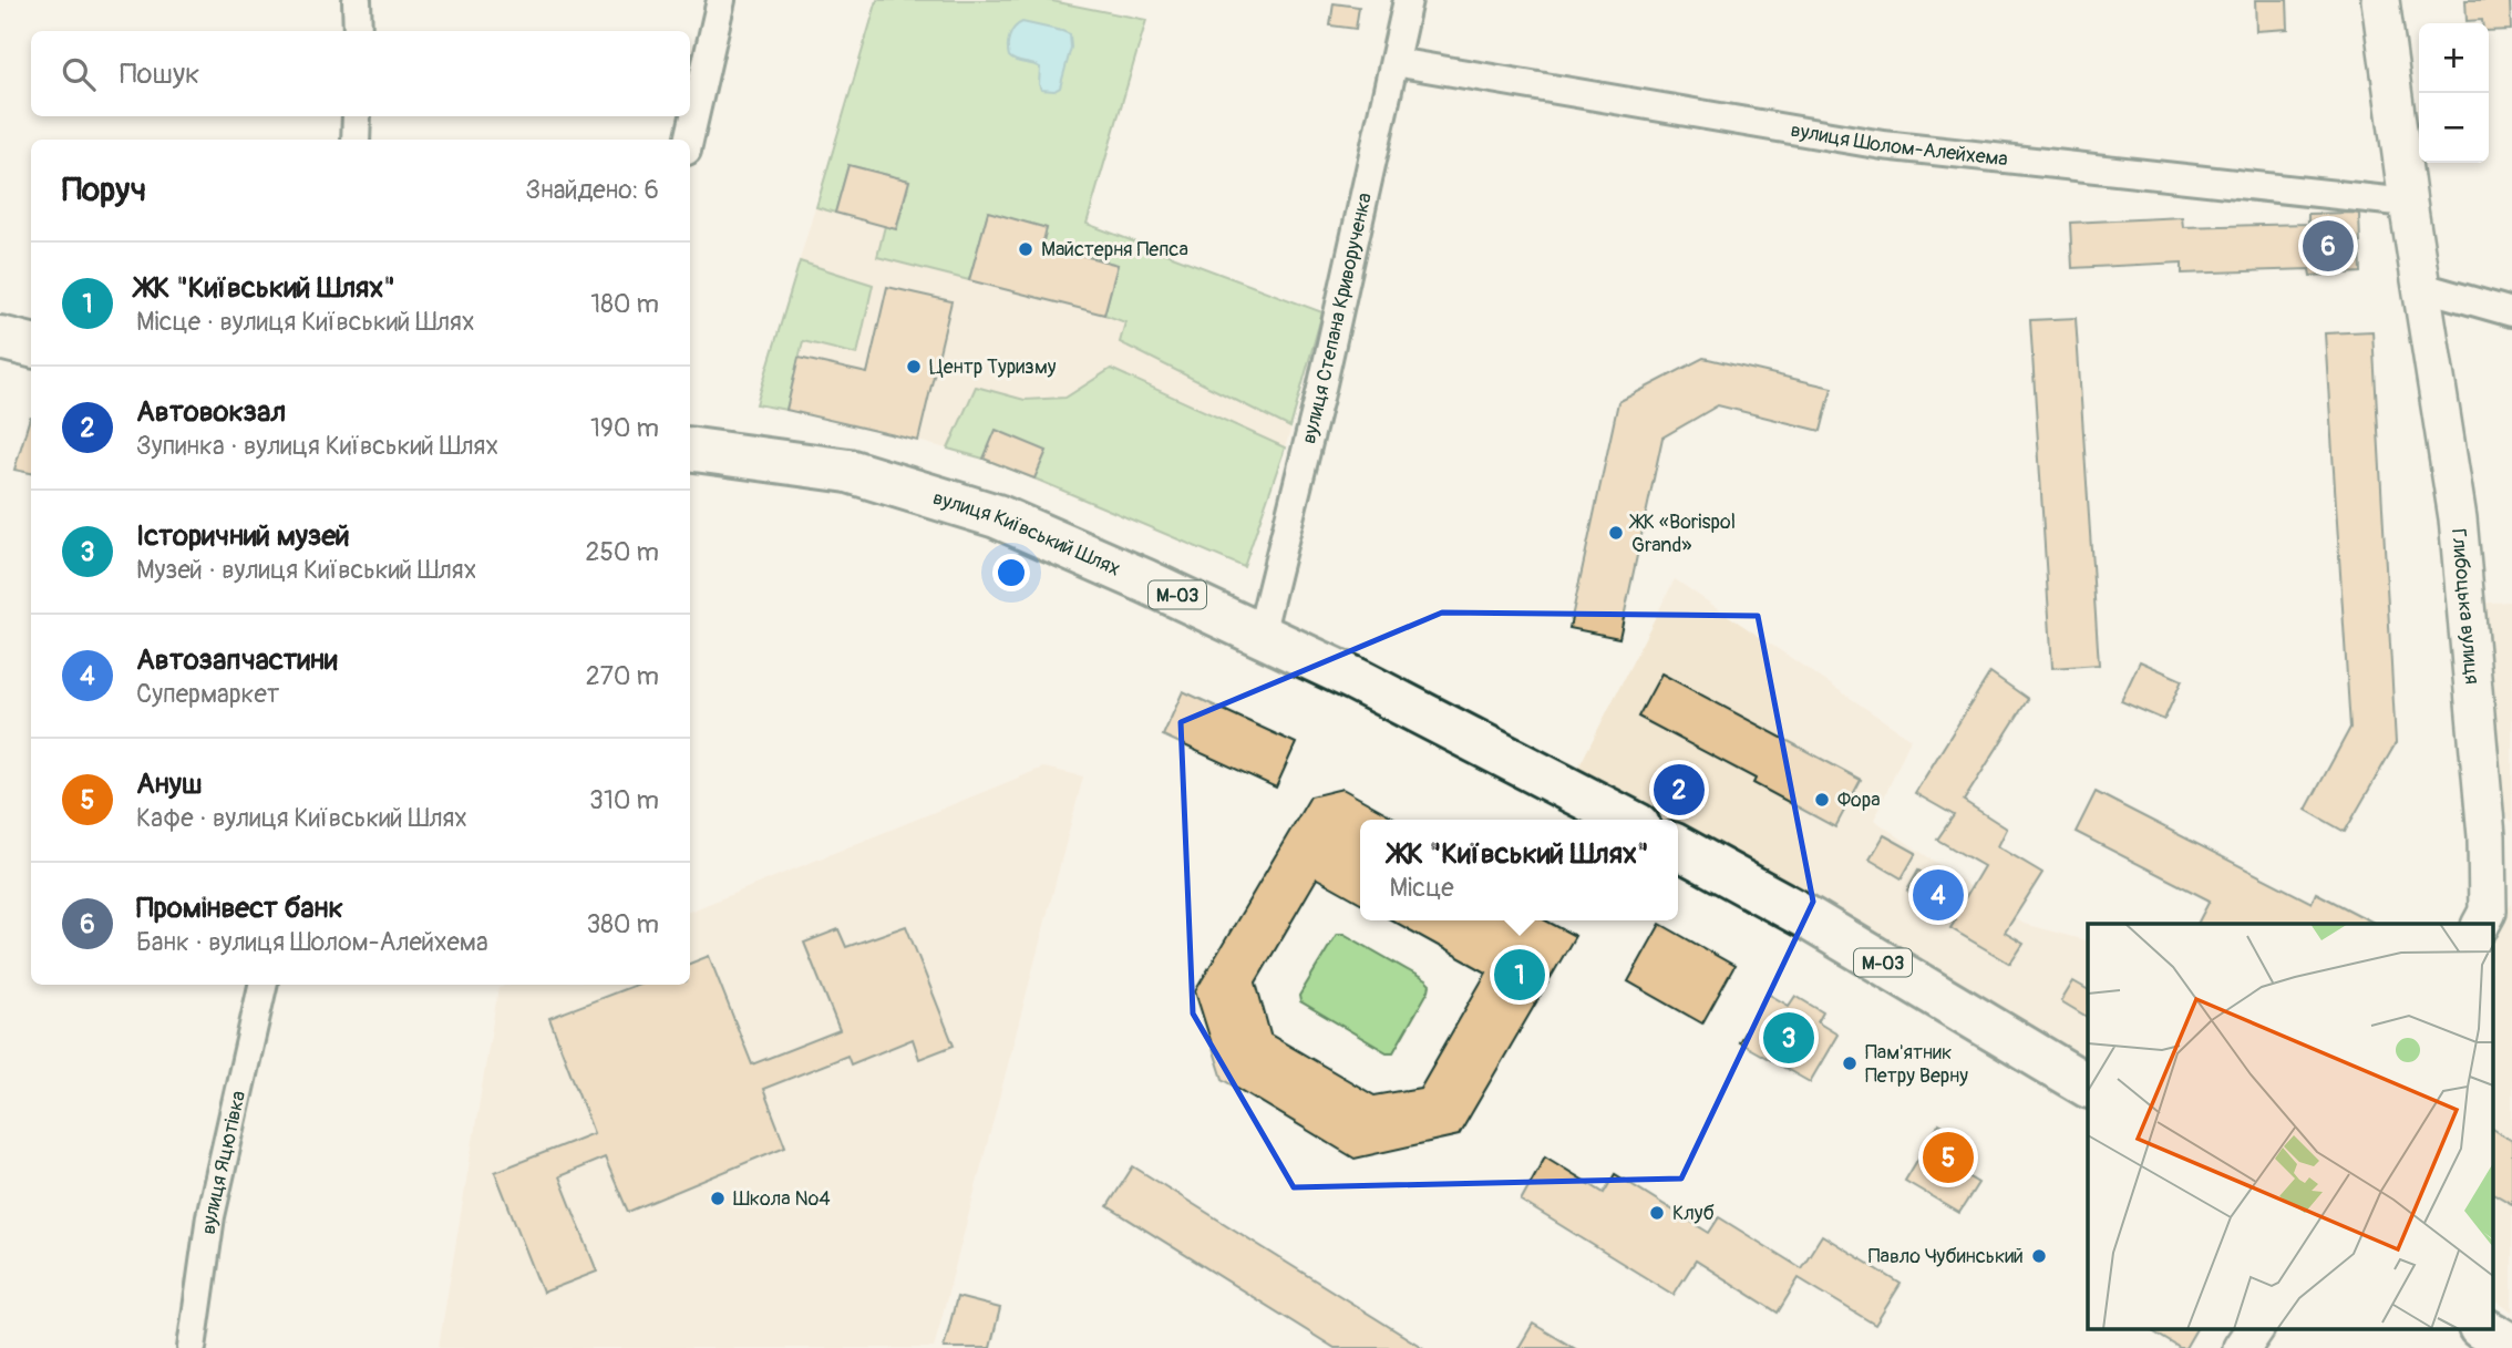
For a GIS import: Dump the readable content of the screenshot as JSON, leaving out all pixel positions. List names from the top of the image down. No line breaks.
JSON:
{"streets":{"highway":["вулиця Київський Шлях","М-03"],"street":["вулиця Шолом-Алейхема","вулиця Степана Криворученка","Глибоцька вулиця","вулиця Яцютівка"]},"crossings":[["вулиця Шолом-Алейхема","вулиця Степана Криворученка"],["вулиця Шолом-Алейхема","Глибоцька вулиця"],["вулиця Степана Криворученка","вулиця Київський Шлях"]],"places":["Майстерня Пепса","Центр Туризму","ЖК «Borispol Grand»","Фора","Пам'ятник Петру Верну","Школа №4","Клуб","Павло Чубинський"],"page":{"map_buttons":["+","−"],"search":"Пошук","heading":["Поруч","Знайдено: 6"],"pins":["6","2","4","1","3","5"],"list":[{"mark":"1","name":"ЖК \"Київський Шлях\"","note":"Місце · вулиця Київський Шлях","value":"180 m"},{"mark":"2","name":"Автовокзал","note":"Зупинка · вулиця Київський Шлях","value":"190 m"},{"mark":"3","name":"Історичний музей","note":"Музей · вулиця Київський Шлях","value":"250 m"},{"mark":"4","name":"Автозапчастини","note":"Супермаркет","value":"270 m"},{"mark":"5","name":"Ануш","note":"Кафе · вулиця Київський Шлях","value":"310 m"},{"mark":"6","name":"Промінвест банк","note":"Банк · вулиця Шолом-Алейхема","value":"380 m"}],"popup":["ЖК \"Київський Шлях\"","Місце"]}}
